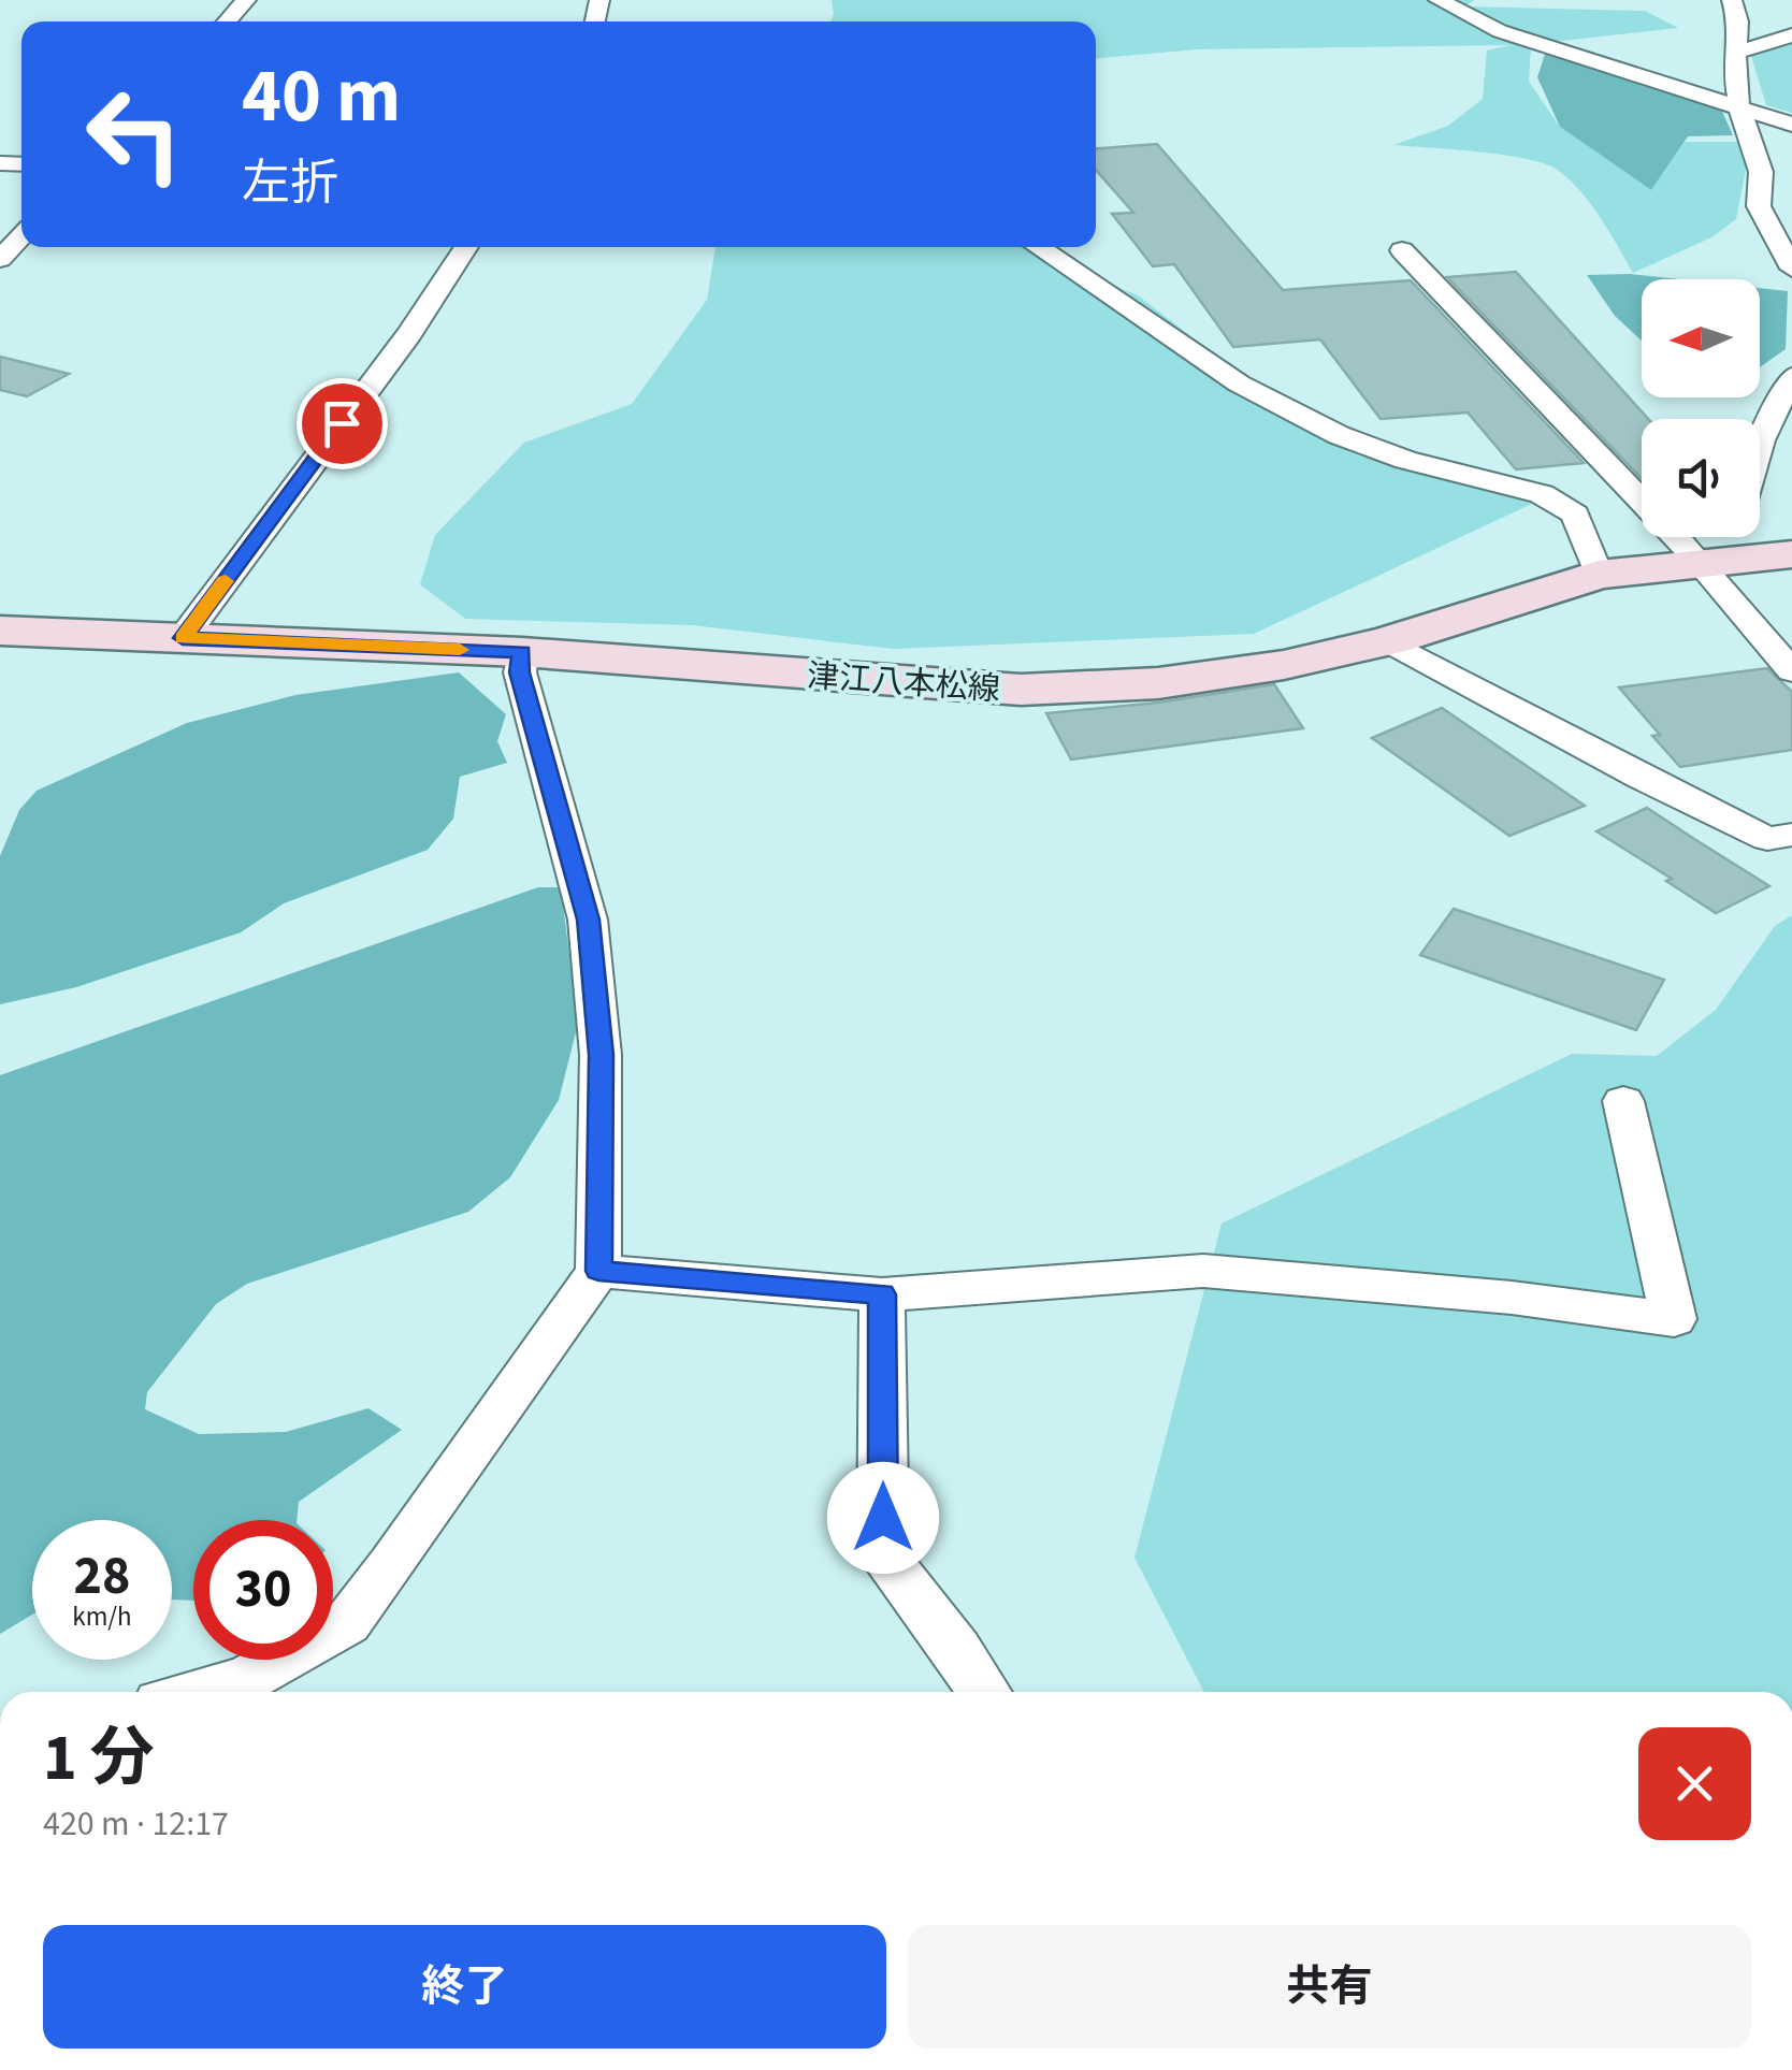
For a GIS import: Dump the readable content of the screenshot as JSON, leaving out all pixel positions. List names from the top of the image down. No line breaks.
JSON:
{"streets":{"main road":["津江八本松線"]},"north":"left","page":{"turn":["40 m","左折"],"speed":"28 km/h","limit":"30","heading":["1 分","420 m · 12:17"],"buttons":["終了","共有"]}}
